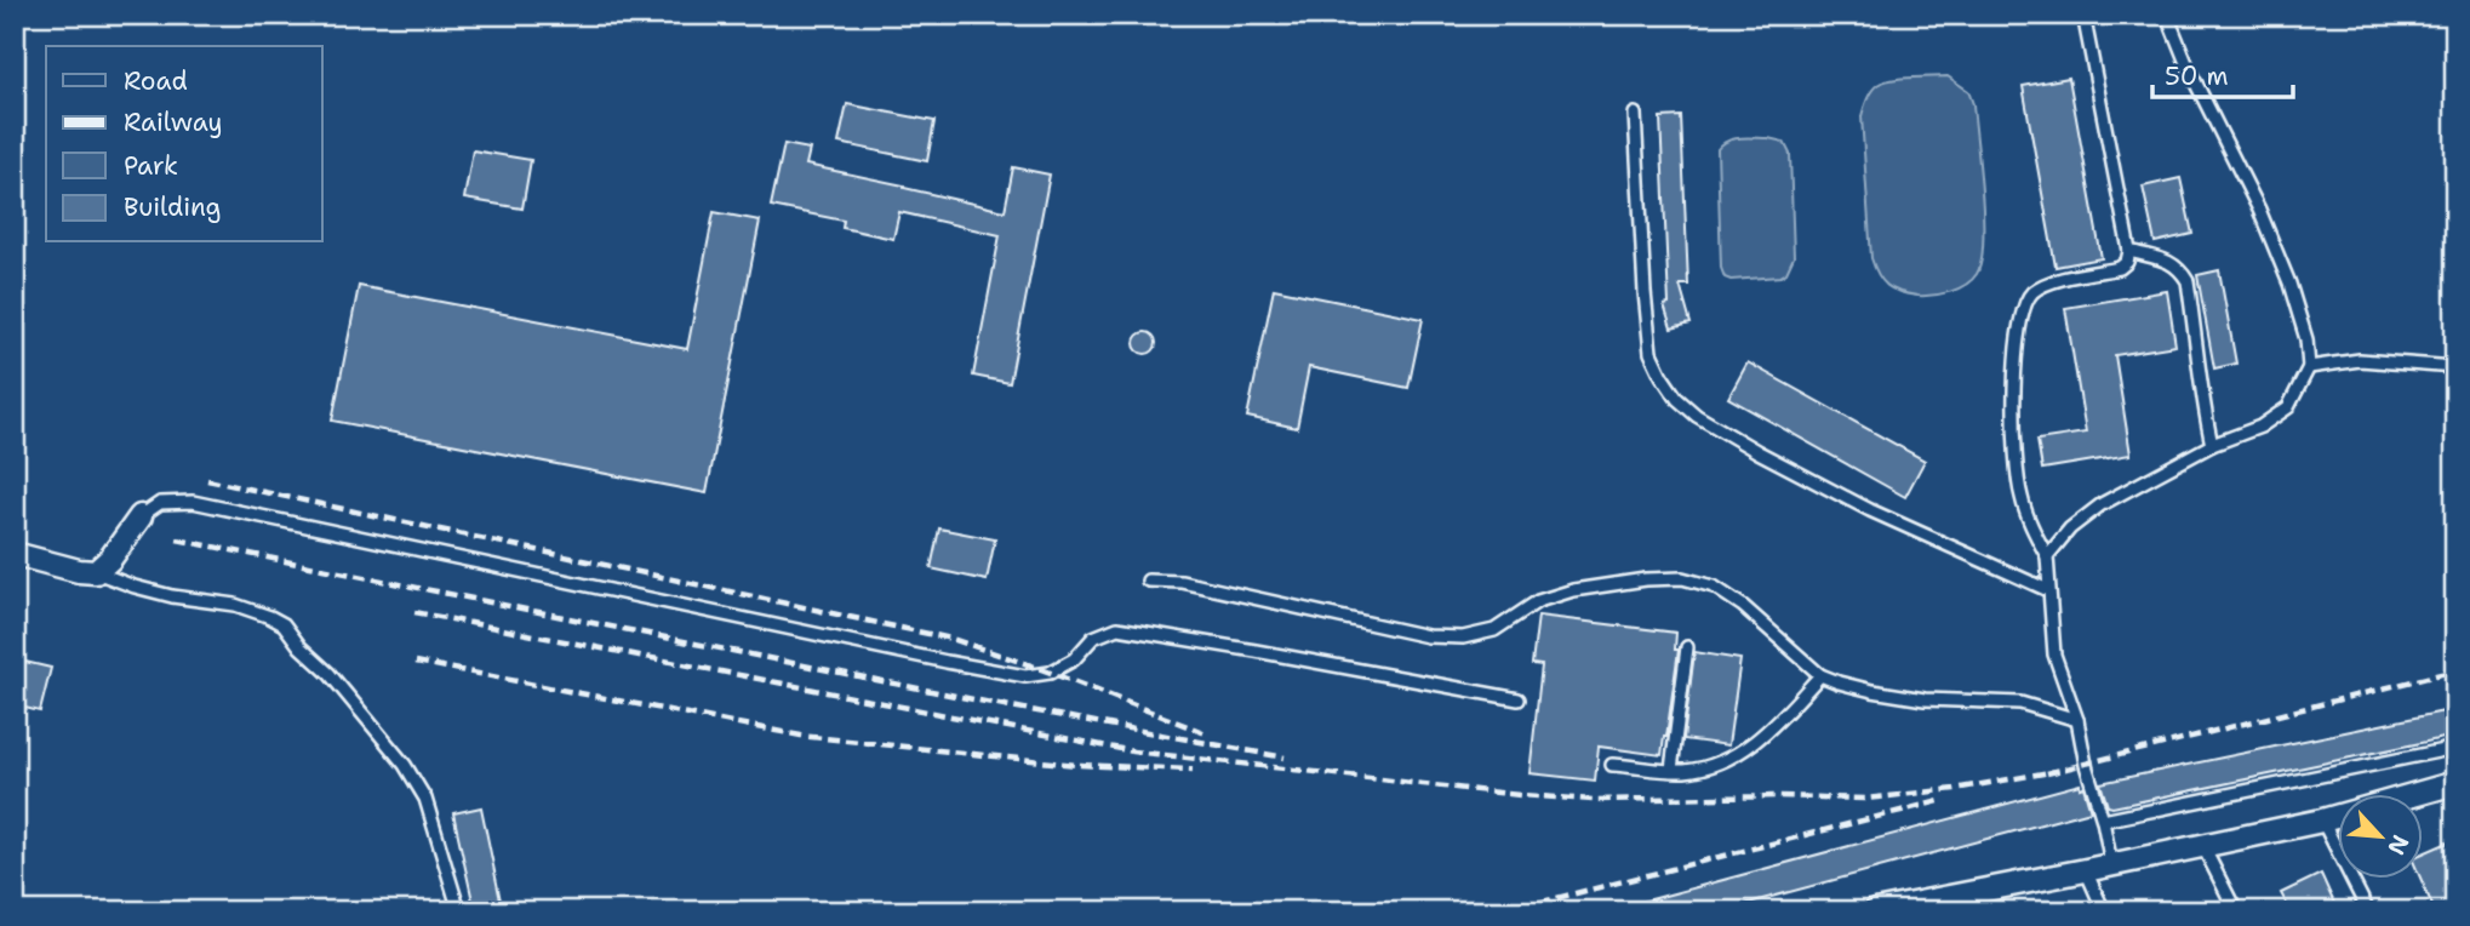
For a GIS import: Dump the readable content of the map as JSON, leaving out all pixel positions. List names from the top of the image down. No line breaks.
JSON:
{"legend":["Road","Railway","Park","Building"],"scale_bar":"50 m","north":"bottom right"}
